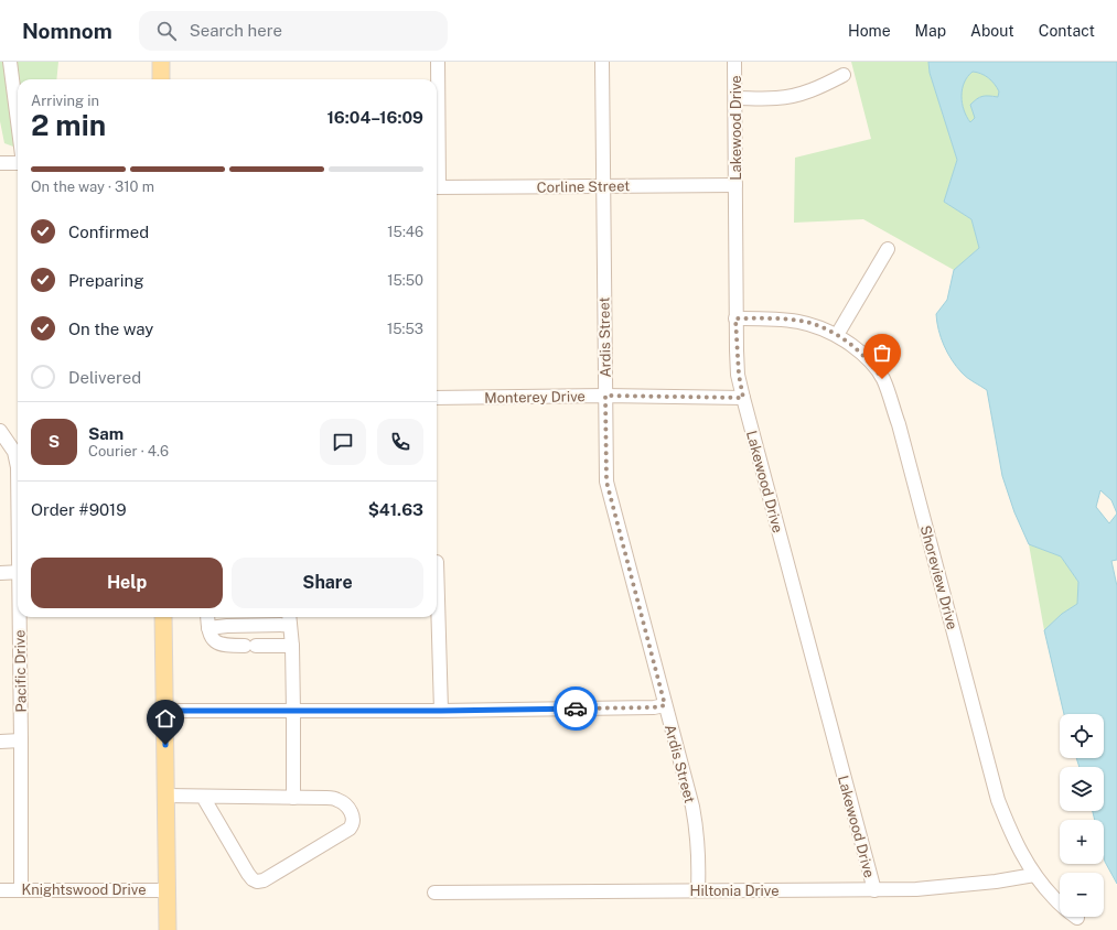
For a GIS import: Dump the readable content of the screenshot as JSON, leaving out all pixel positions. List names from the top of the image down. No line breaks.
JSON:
{"streets":{"street":["Lakewood Drive","Corline Street","Ardis Street","Monterey Drive","Shoreview Drive","Pacific Drive","Knightswood Drive","Hiltonia Drive"]},"crossings":[["Lakewood Drive","Corline Street"],["Lakewood Drive","Monterey Drive"],["Lakewood Drive","Shoreview Drive"],["Lakewood Drive","Hiltonia Drive"],["Corline Street","Ardis Street"],["Ardis Street","Monterey Drive"],["Ardis Street","Hiltonia Drive"],["Shoreview Drive","Hiltonia Drive"],["Pacific Drive","Knightswood Drive"]],"page":{"header":"Nomnom","search":"Search here","nav":["Home","Map","About","Contact"],"heading":["2 min","Arriving in","16:04–16:09"],"panel":["Sam","Courier · 4.6","Order #9019","$41.63"],"bar":"On the way · 310 m","list":[["Confirmed","15:46"],["Preparing","15:50"],["On the way","15:53"],"Delivered"],"round":"S","buttons":["Help","Share"],"map_buttons":["+","−"]}}
